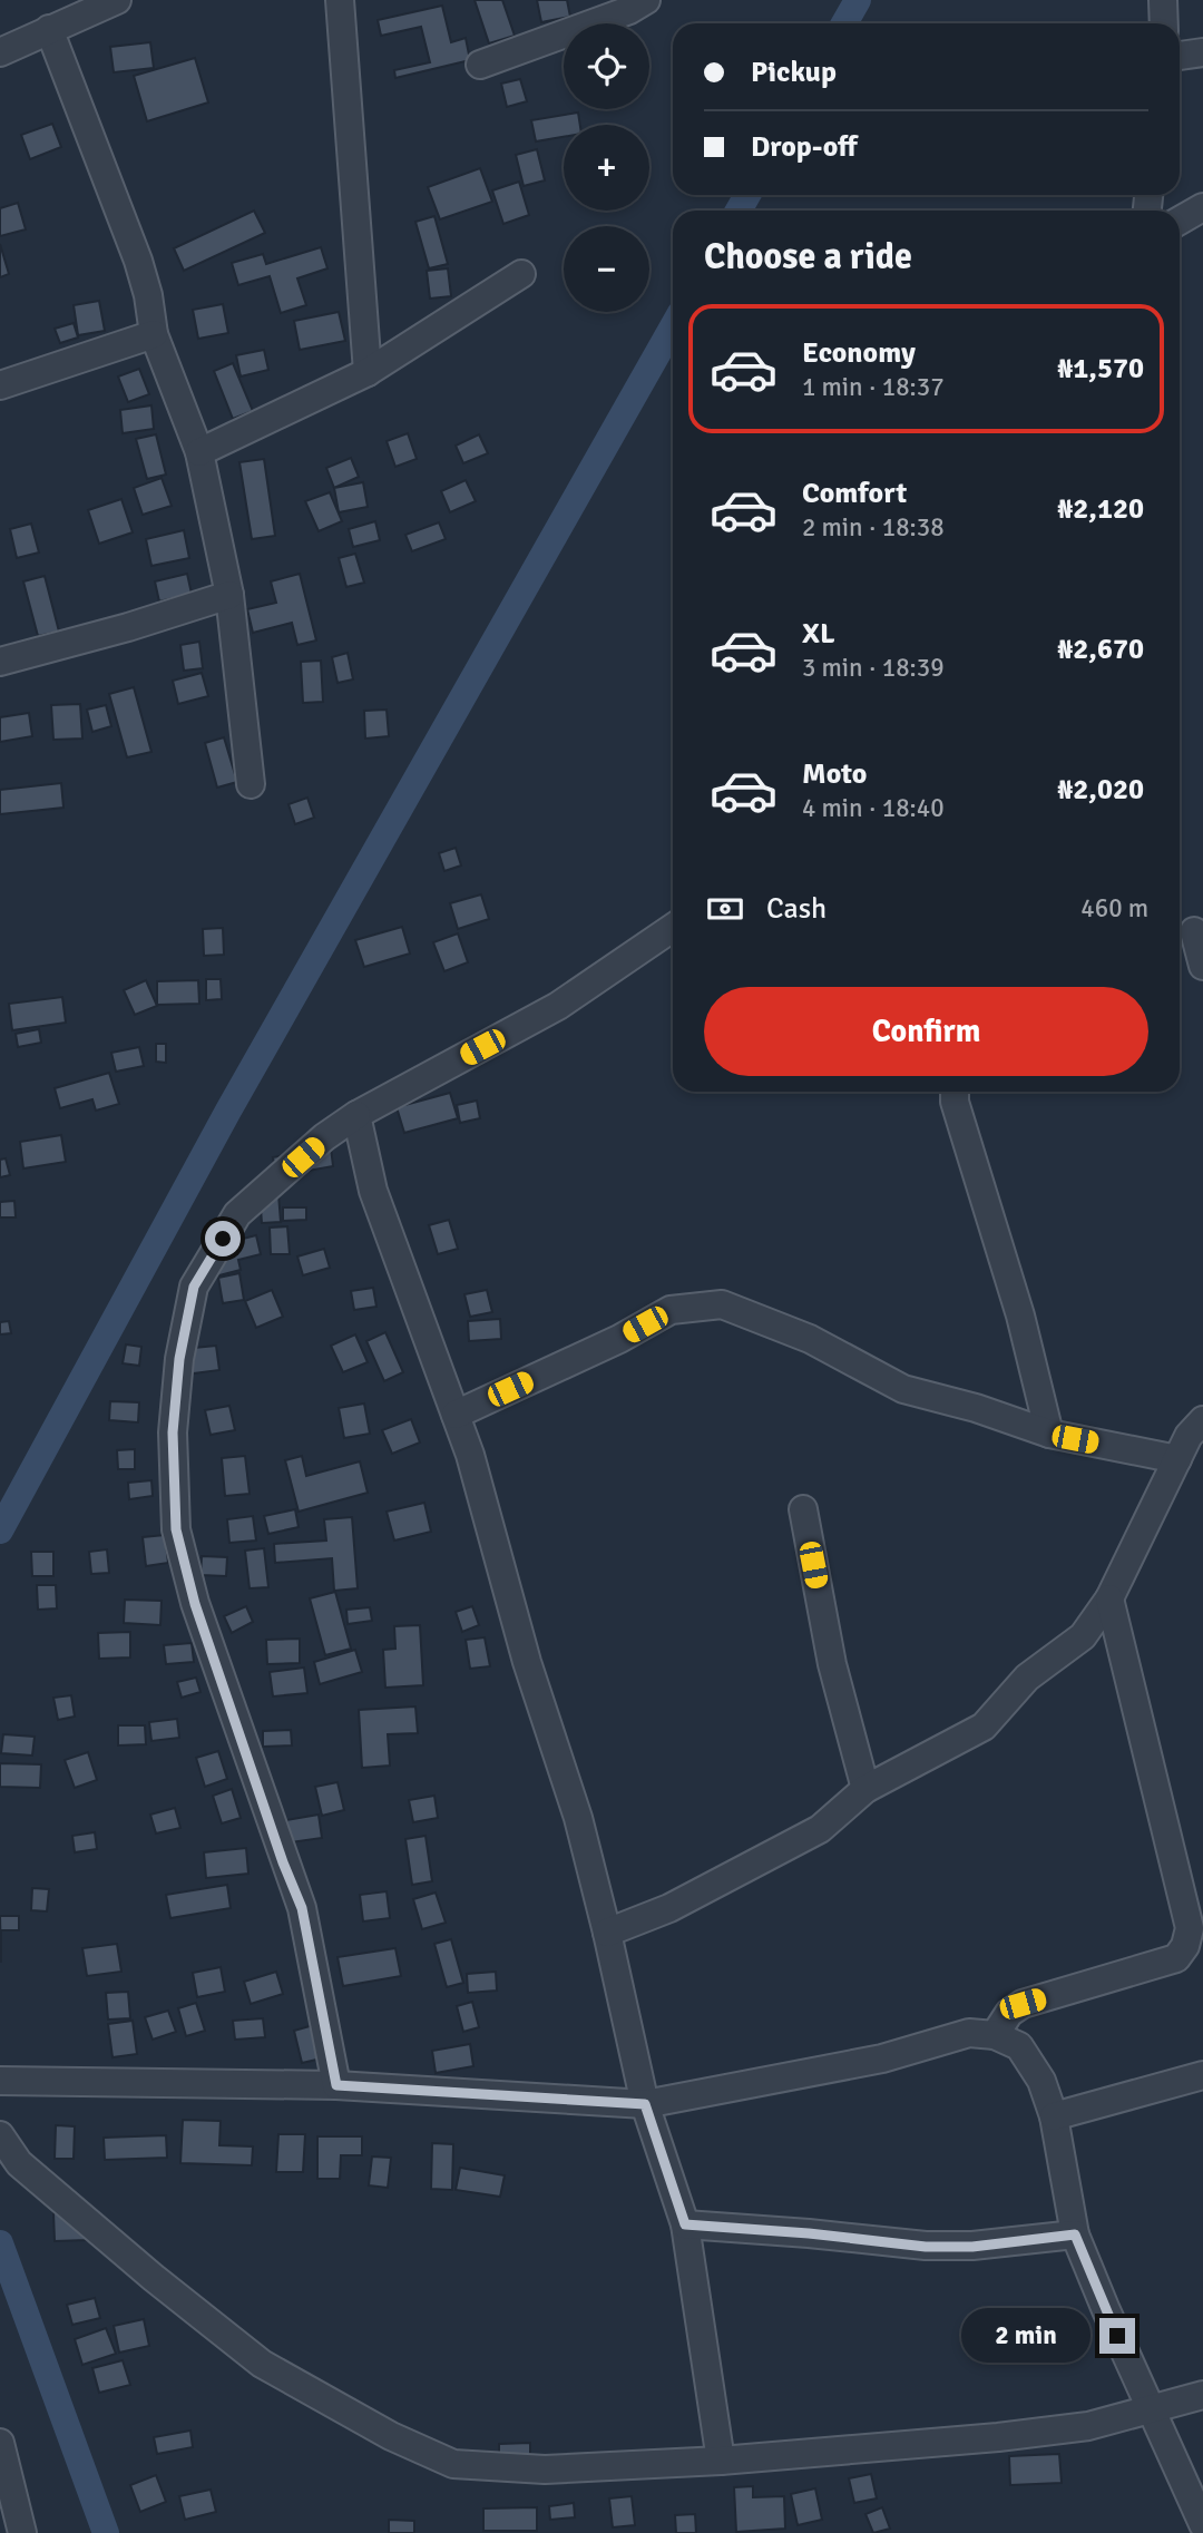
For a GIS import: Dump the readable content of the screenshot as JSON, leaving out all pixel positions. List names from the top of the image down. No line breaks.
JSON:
{"page":{"map_buttons":["+","−"],"banner":["Pickup","Drop-off"],"heading":"Choose a ride","list":[{"name":"Economy","note":"1 min · 18:37","value":"₦1,570"},{"name":"Comfort","note":"2 min · 18:38","value":"₦2,120"},{"name":"XL","note":"3 min · 18:39","value":"₦2,670"},{"name":"Moto","note":"4 min · 18:40","value":"₦2,020"}],"pay":["Cash","460 m"],"buttons":"Confirm","bubble":"2 min"}}
